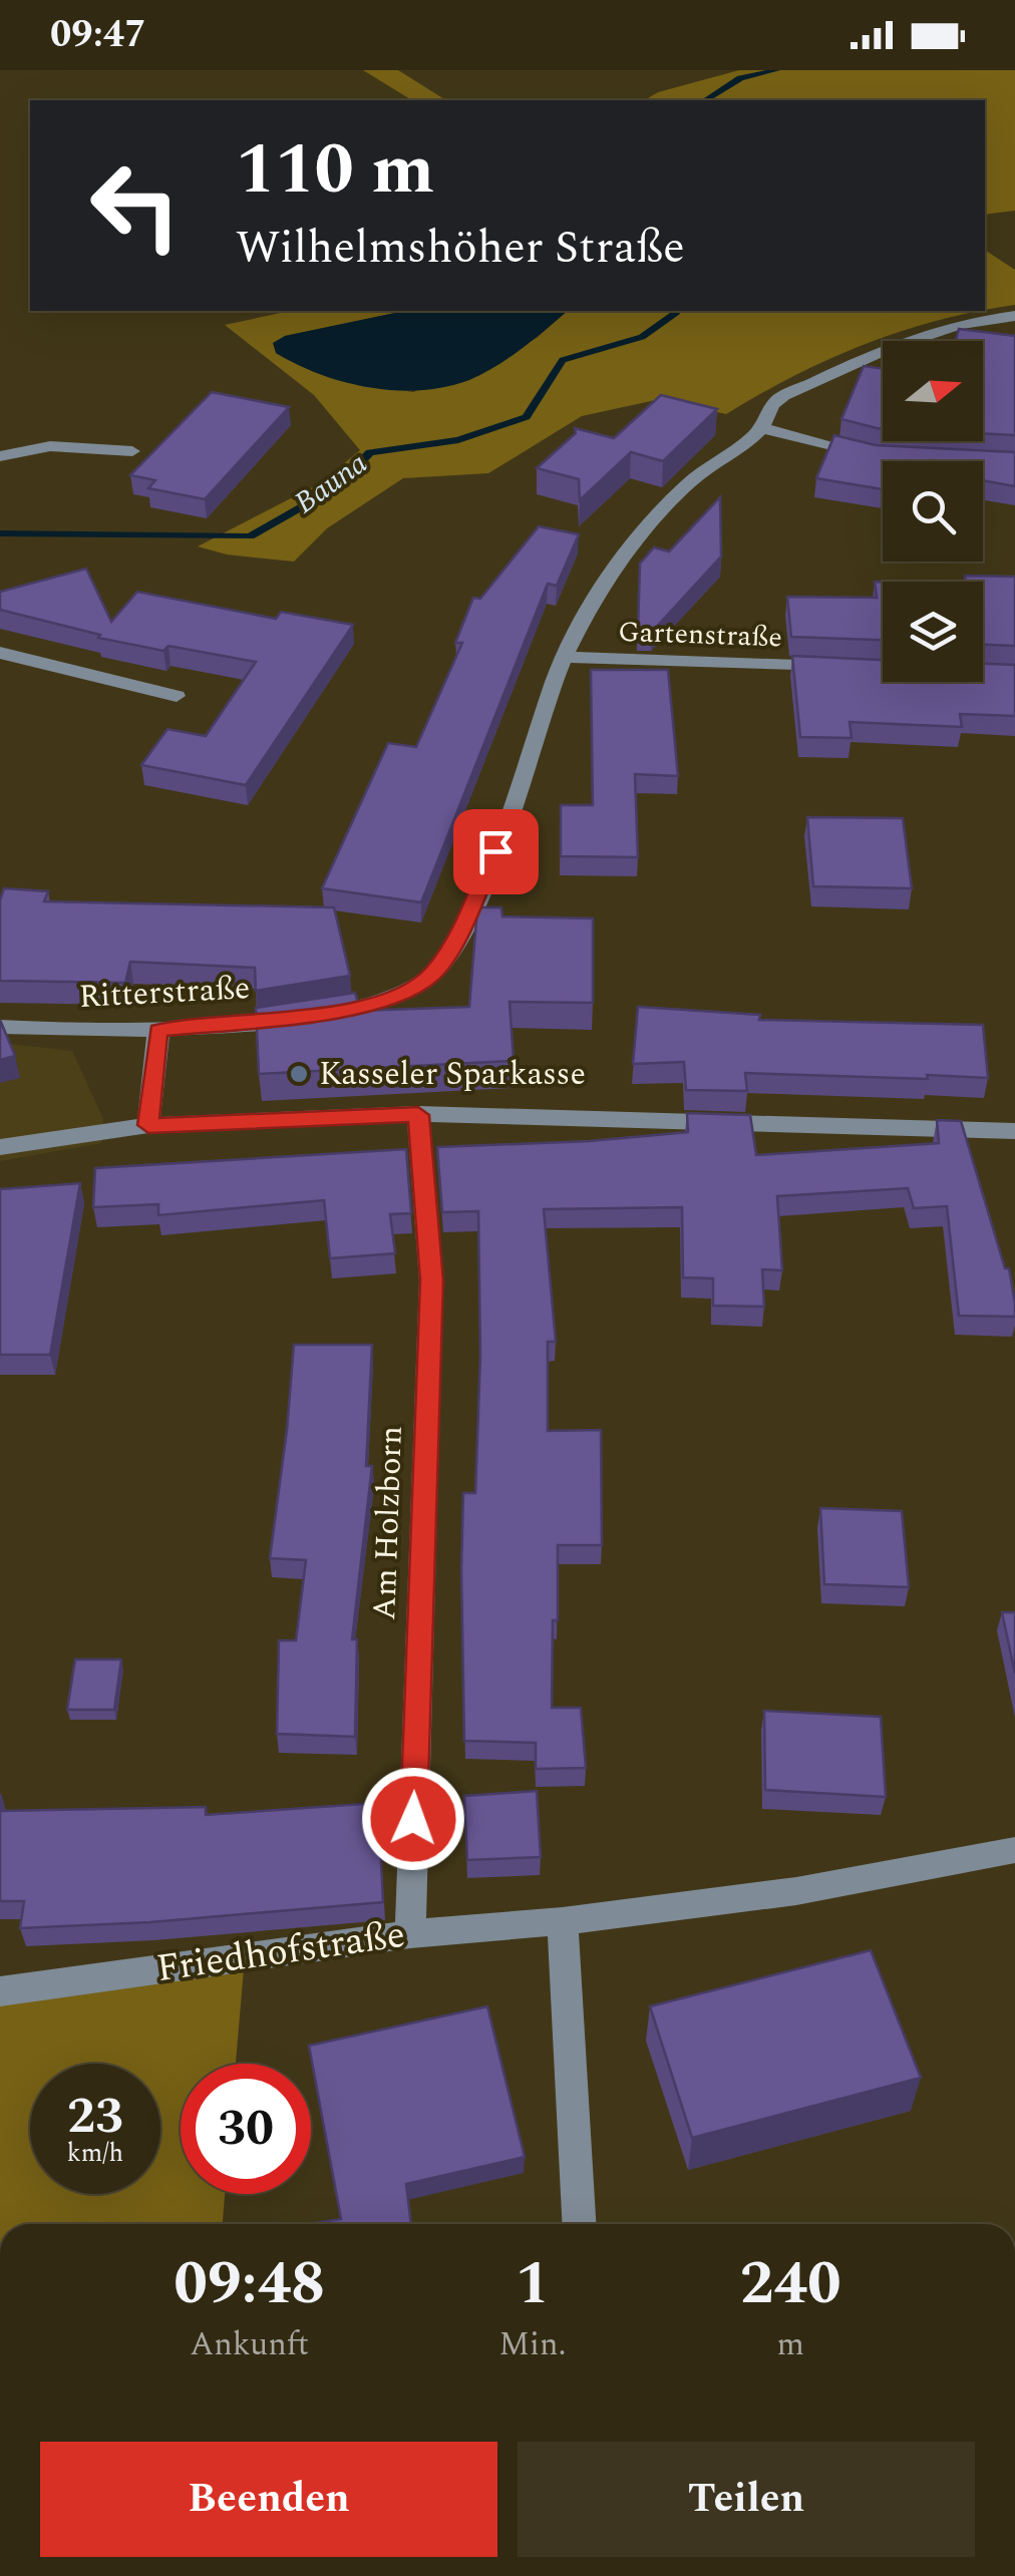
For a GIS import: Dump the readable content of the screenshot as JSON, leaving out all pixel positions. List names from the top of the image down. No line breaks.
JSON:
{"streets":{"street":["Gartenstraße","Ritterstraße","Am Holzborn","Friedhofstraße"]},"crossings":[["Gartenstraße","Ritterstraße"],["Am Holzborn","Friedhofstraße"]],"water":["Bauna"],"places":["Kasseler Sparkasse"],"north":"right","page":{"status":"09:47","turn":["110 m","Wilhelmshöher Straße"],"speed":"23 km/h","limit":"30","eta":["09:48","Ankunft","1","Min.","240","m"],"buttons":["Beenden","Teilen"]}}
